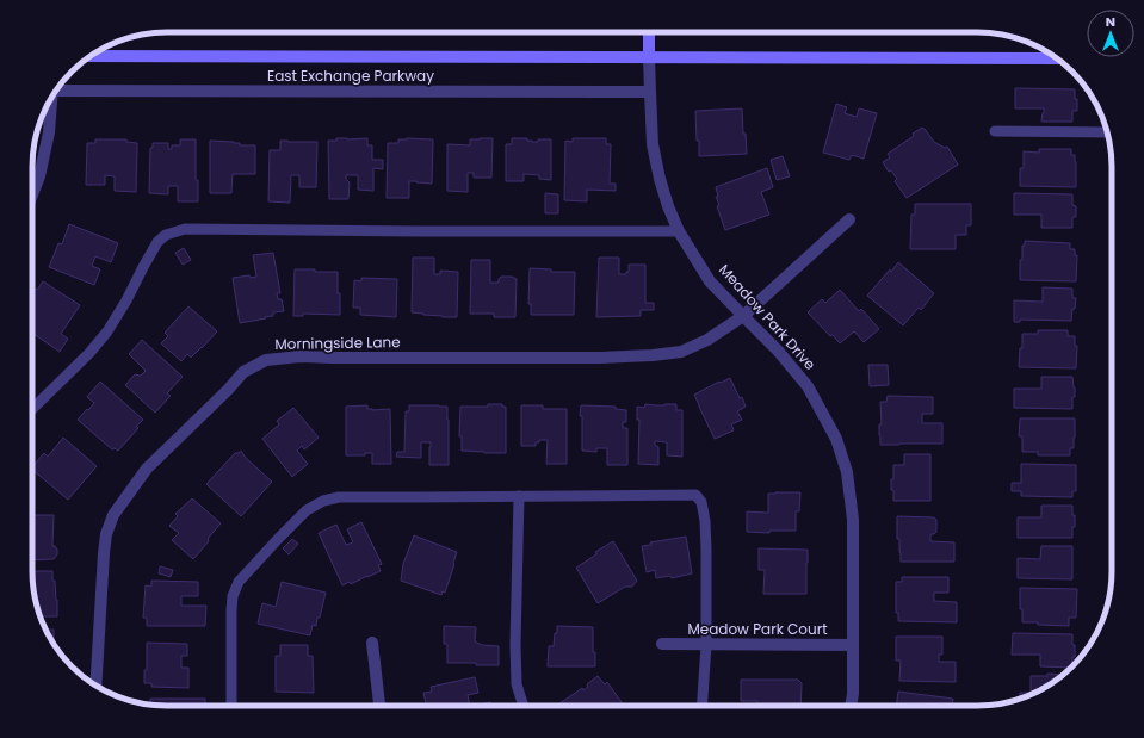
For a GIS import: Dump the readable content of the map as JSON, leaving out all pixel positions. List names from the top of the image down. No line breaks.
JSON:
{"streets":{"main road":["East Exchange Parkway"],"street":["Meadow Park Drive","Morningside Lane","Meadow Park Court"]},"crossings":[["East Exchange Parkway","Meadow Park Drive"],["Meadow Park Drive","Morningside Lane"],["Meadow Park Drive","Meadow Park Court"]],"north":"top"}
